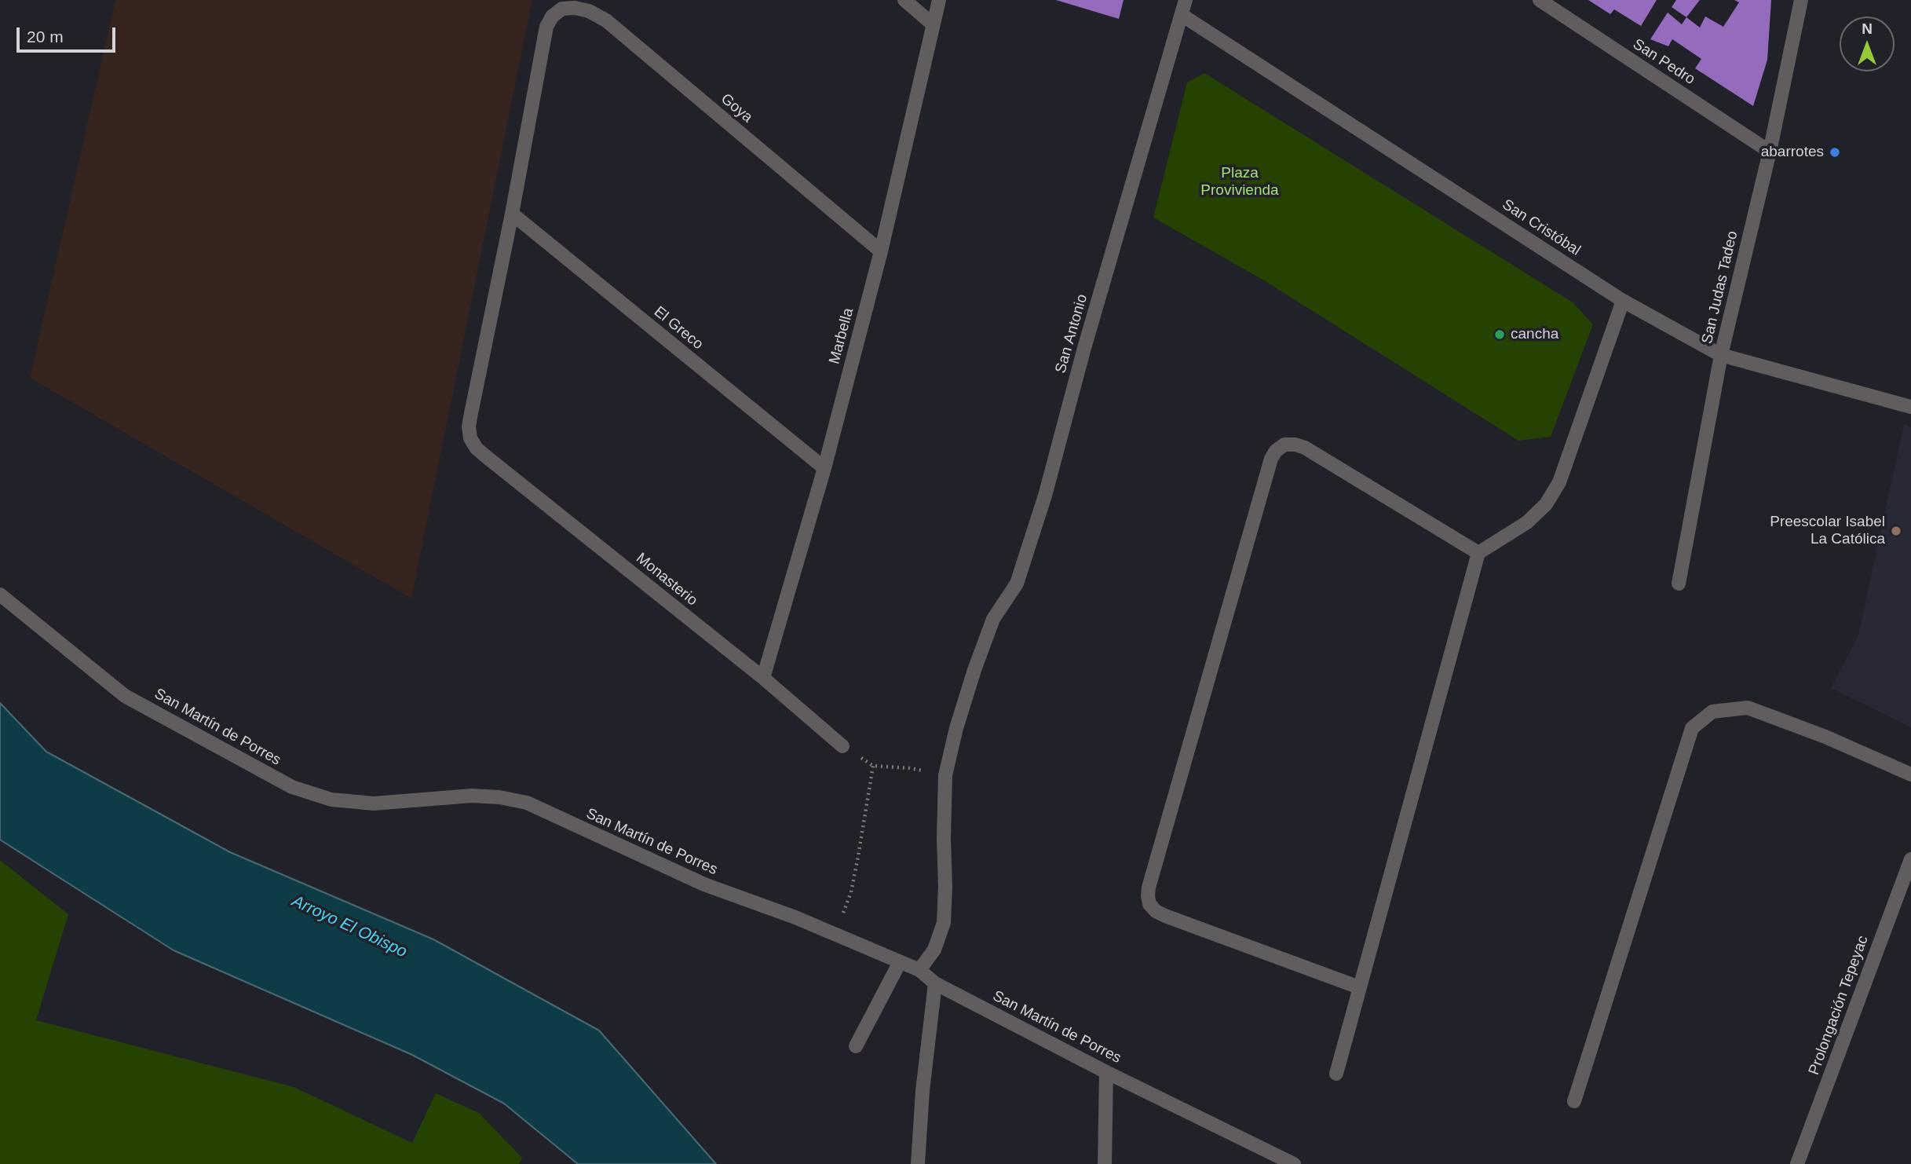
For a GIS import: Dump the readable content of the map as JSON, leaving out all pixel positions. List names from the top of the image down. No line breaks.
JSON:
{"streets":{"street":["San Pedro","Goya","San Cristóbal","San Judas Tadeo","El Greco","San Antonio","Marbella","Monasterio","San Martín de Porres","Prolongación Tepeyac"]},"crossings":[["San Pedro","San Judas Tadeo"],["Goya","El Greco"],["Goya","Marbella"],["Goya","Monasterio"],["San Cristóbal","San Judas Tadeo"],["San Cristóbal","San Antonio"],["El Greco","Marbella"],["El Greco","Monasterio"],["San Antonio","San Martín de Porres"],["Marbella","Monasterio"]],"water":["Arroyo El Obispo"],"parks":["Plaza Provivienda"],"places":["abarrotes","cancha","Preescolar Isabel La Católica"],"scale_bar":"20 m","north":"top"}
